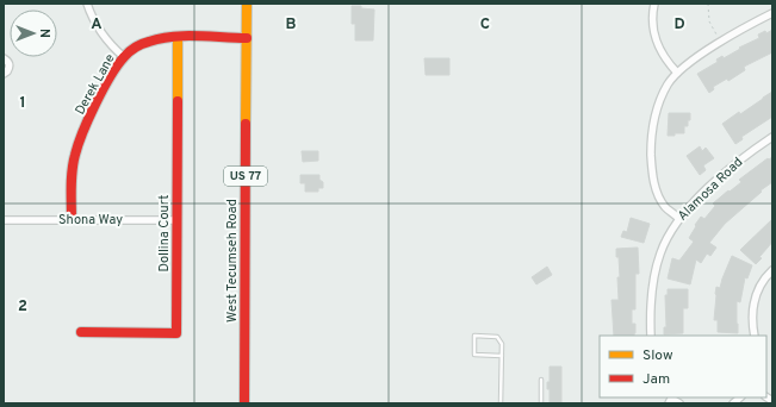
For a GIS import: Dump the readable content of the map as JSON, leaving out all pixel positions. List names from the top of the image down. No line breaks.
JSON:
{"streets":{"street":["Derek Lane","US 77","Alamosa Road","Shona Way","Dollina Court","West Tecumseh Road"]},"crossings":[["Derek Lane","Shona Way"],["Derek Lane","Dollina Court"],["Derek Lane","West Tecumseh Road"],["Shona Way","Dollina Court"]],"legend":["Slow","Jam"],"north":"right","grid":{"columns":["A","B","C","D"],"rows":["1","2"]}}
